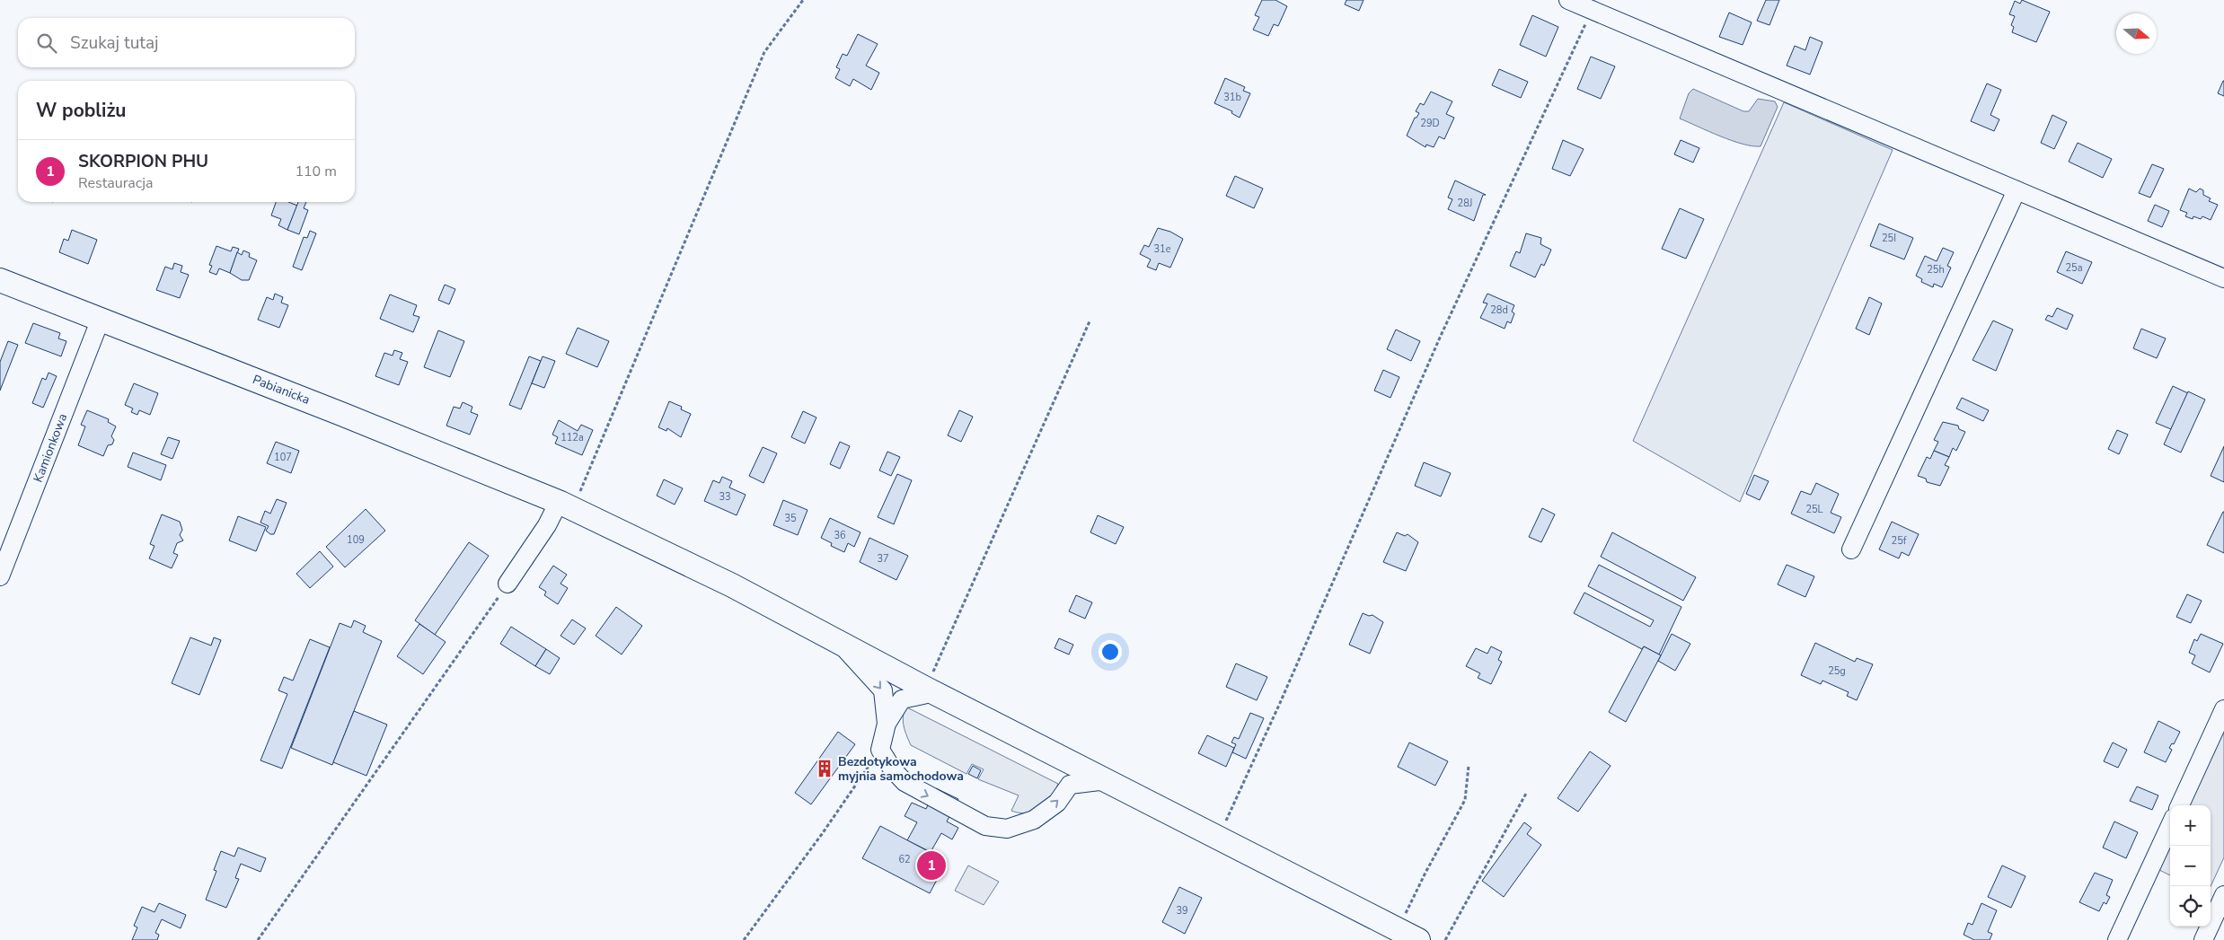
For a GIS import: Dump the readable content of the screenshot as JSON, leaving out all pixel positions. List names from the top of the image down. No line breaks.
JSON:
{"streets":{"main road":["Pabianicka"],"street":["Kamionkowa"]},"crossings":[["Pabianicka","Kamionkowa"]],"places":{"building":["Bezdotykowa myjnia samochodowa"]},"house_numbers":["31b","29D","28J","25I","31e","25a","25h","28d","112a","107","33","25L","35","36","109","25f","37","25g","62","39"],"north":"right","page":{"search":"Szukaj tutaj","heading":"W pobliżu","list":[{"mark":"1","name":"SKORPION PHU","note":"Restauracja","value":"110 m"}],"map_buttons":["+","−"],"pins":"1"}}
